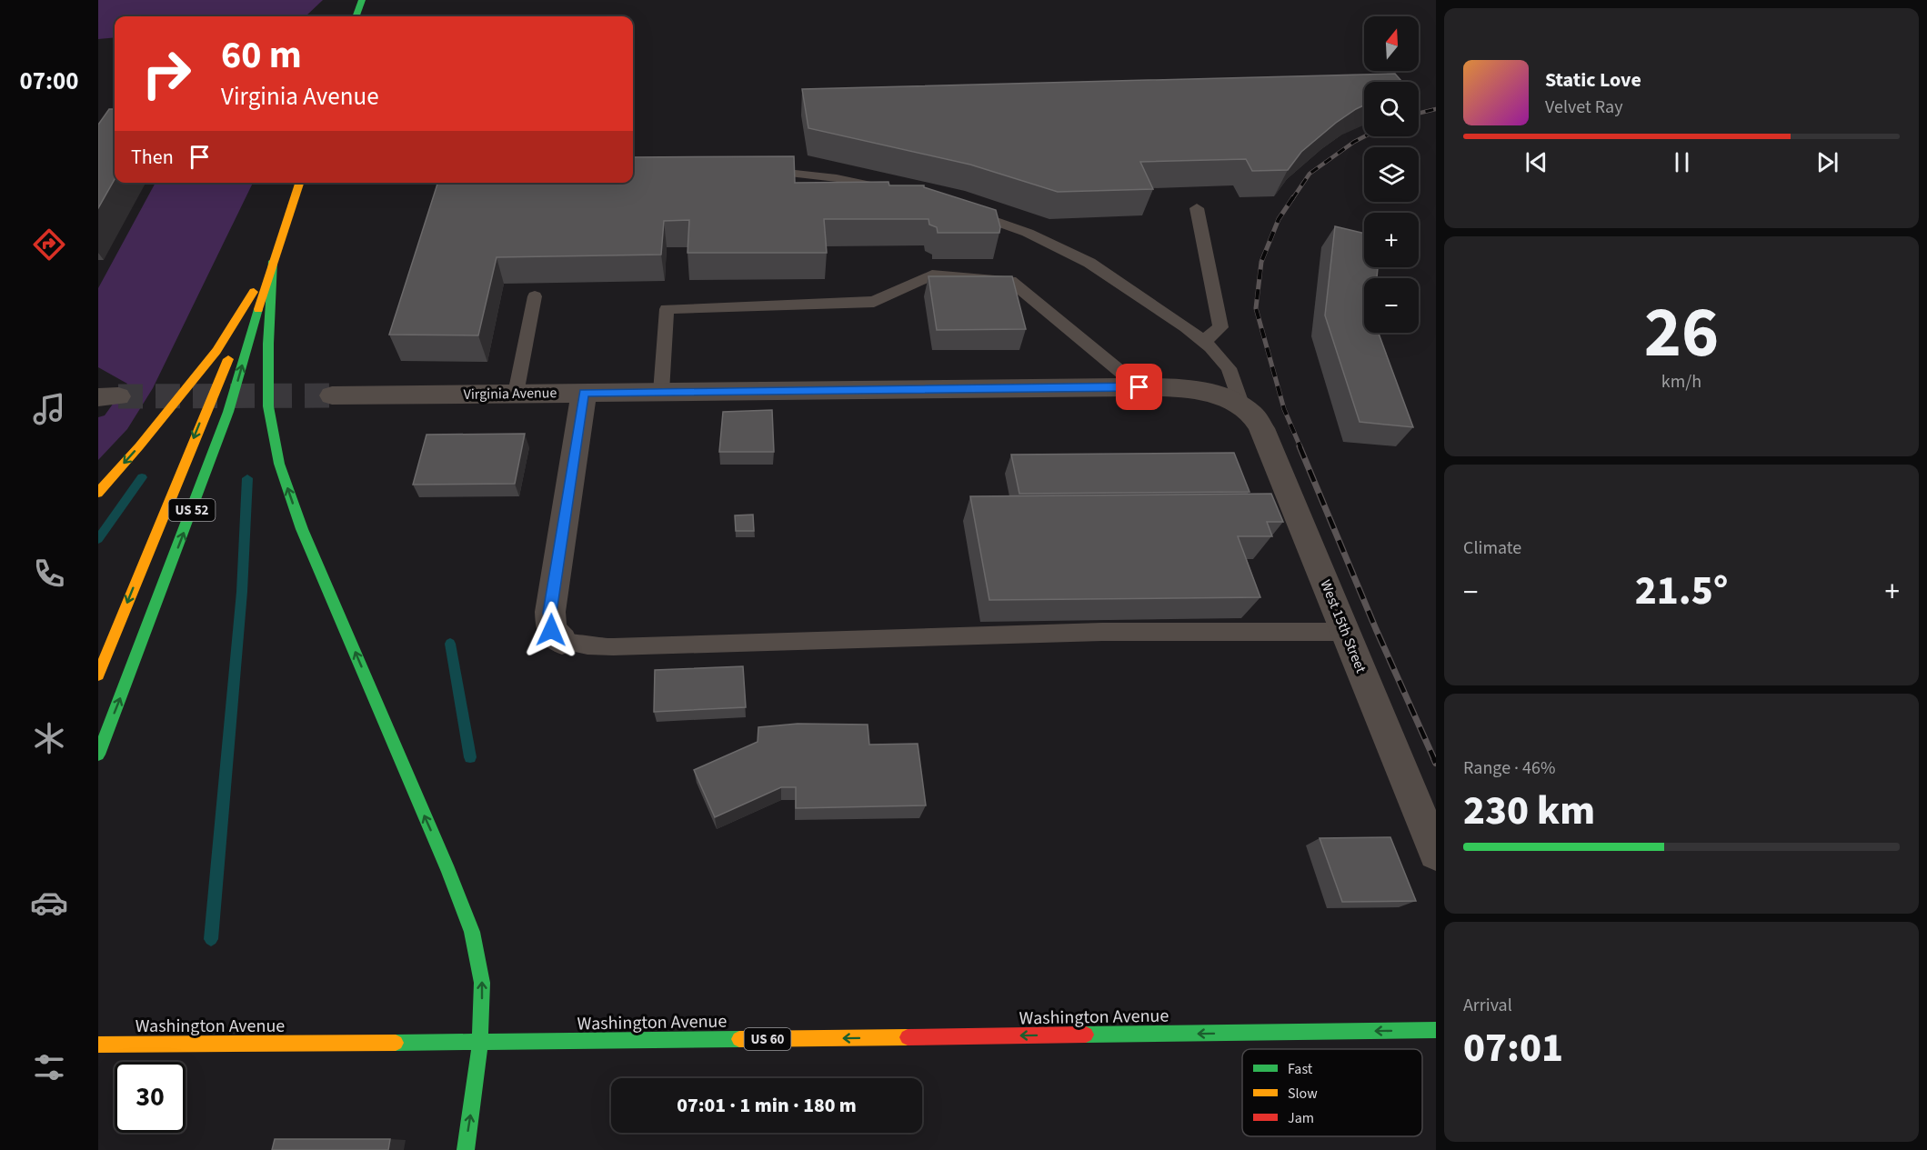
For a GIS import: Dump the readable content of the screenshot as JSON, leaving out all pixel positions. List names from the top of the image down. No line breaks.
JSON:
{"streets":{"main road":["US 52","Washington Avenue","US 60"],"street":["Virginia Avenue","West 15th Street"]},"crossings":[["Virginia Avenue","West 15th Street"]],"one_way":["Washington Avenue"],"legend":["Fast","Slow","Jam"],"north":"top","page":{"tabs":"07:00","map_buttons":["+","−"],"turn":["60 m","Virginia Avenue"],"song":["Static Love","Velvet Ray"],"then":"Then","tile":[["26","km/h"],"Climate",["Range · 46%","230 km"],["Arrival","07:01"]],"heat":["−","21.5°","+"],"limit":"30","trip":"07:01 · 1 min · 180 m"}}
